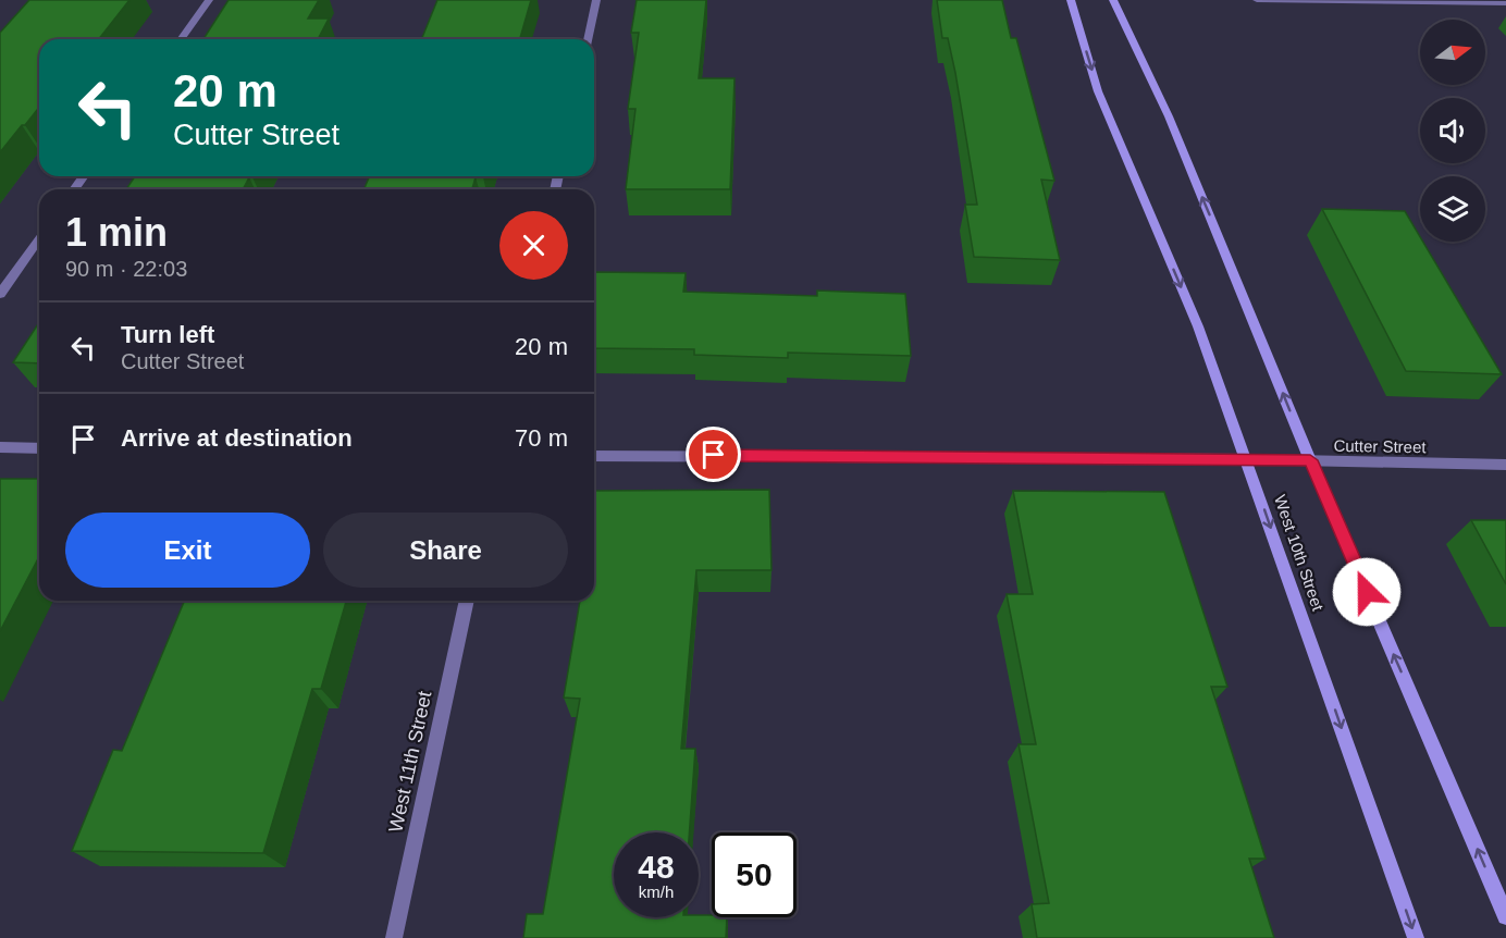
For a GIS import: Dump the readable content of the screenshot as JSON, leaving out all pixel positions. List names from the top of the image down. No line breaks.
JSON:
{"streets":{"main road":["West 10th Street"],"street":["Cutter Street","West 11th Street"]},"crossings":[["Cutter Street","West 10th Street"]],"north":"right","page":{"turn":["20 m","Cutter Street"],"heading":["1 min","90 m · 22:03"],"list":[{"name":"Turn left","note":"Cutter Street","value":"20 m"},{"name":"Arrive at destination","value":"70 m"}],"buttons":["Exit","Share"],"speed":"48 km/h","limit":"50"}}
